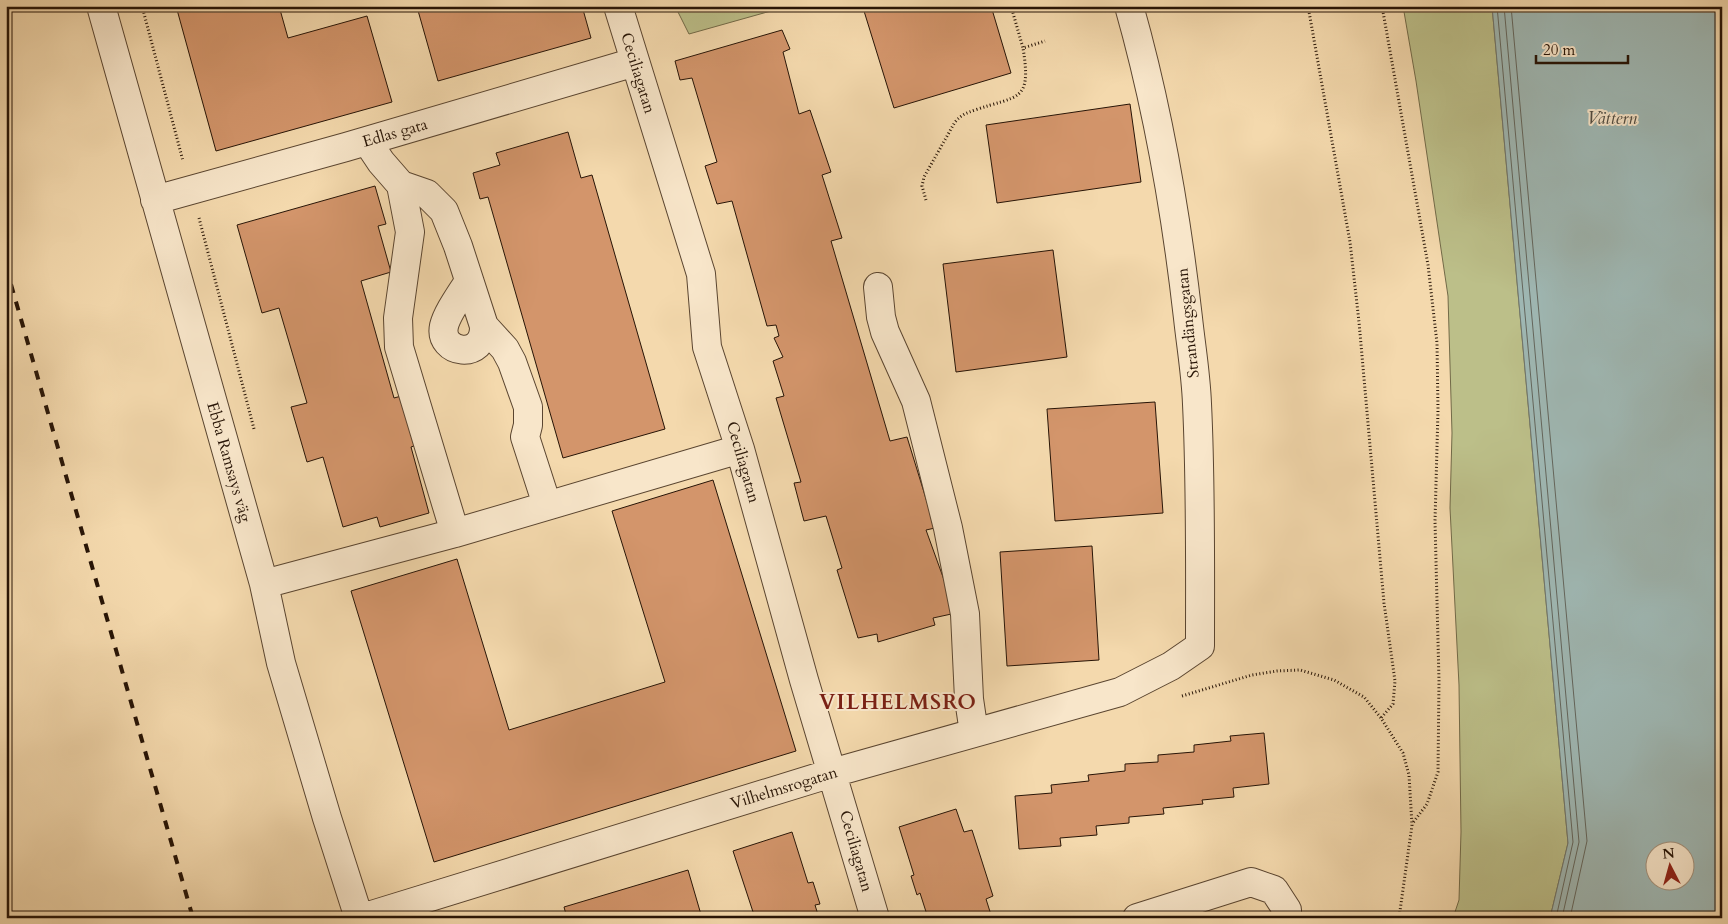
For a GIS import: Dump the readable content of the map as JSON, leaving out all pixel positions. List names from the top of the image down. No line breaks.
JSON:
{"streets":{"street":["Ceciliagatan","Edlas gata","Strandängsgatan","Ebba Ramsays väg","Vilhelmsrogatan"]},"crossings":[["Ceciliagatan","Edlas gata"],["Ceciliagatan","Vilhelmsrogatan"],["Edlas gata","Ebba Ramsays väg"],["Strandängsgatan","Vilhelmsrogatan"]],"districts":["VILHELMSRO"],"water":["Vättern"],"scale_bar":"20 m","north":"top"}
